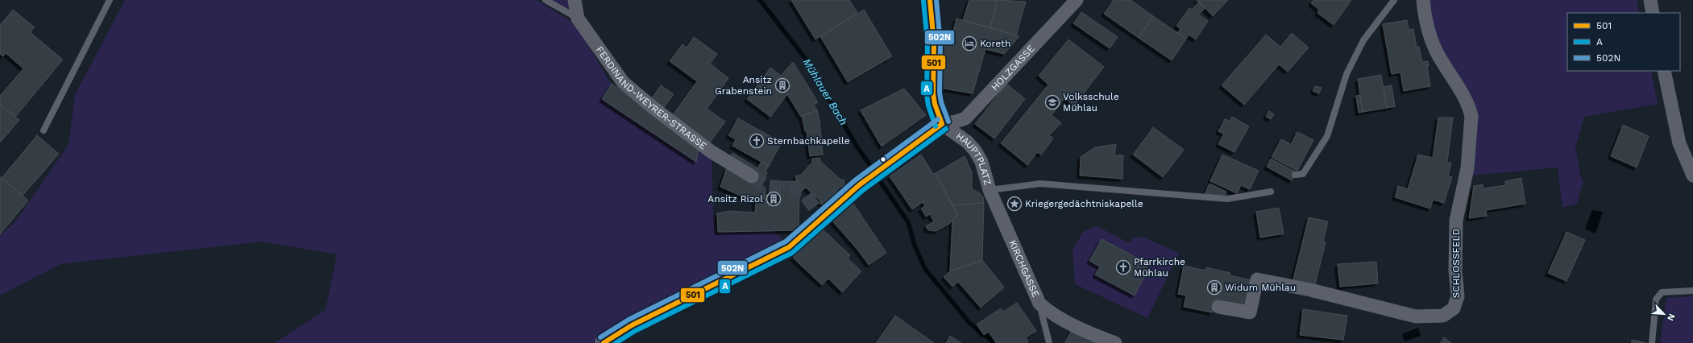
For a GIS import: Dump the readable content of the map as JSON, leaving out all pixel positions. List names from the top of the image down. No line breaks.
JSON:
{"streets":{"street":["HOLZGASSE","FERDINAND-WEYRER-STRASSE","HAUPTPLATZ","SCHLOSSFELD","KIRCHGASSE"]},"crossings":[["HOLZGASSE","HAUPTPLATZ"],["HAUPTPLATZ","KIRCHGASSE"]],"water":["Mühlauer Bach"],"places":{"hotel":["Koreth"],"building":["Ansitz Grabenstein","Ansitz Rizol","Widum Mühlau"],"school or university":["Volksschule Mühlau"],"church":["Sternbachkapelle","Pfarrkirche Mühlau"],"place":["Kriegergedächtniskapelle"]},"lines":["transit line 501","transit line 502N","transit line A"],"legend":["501","A","502N"],"north":"bottom right"}
